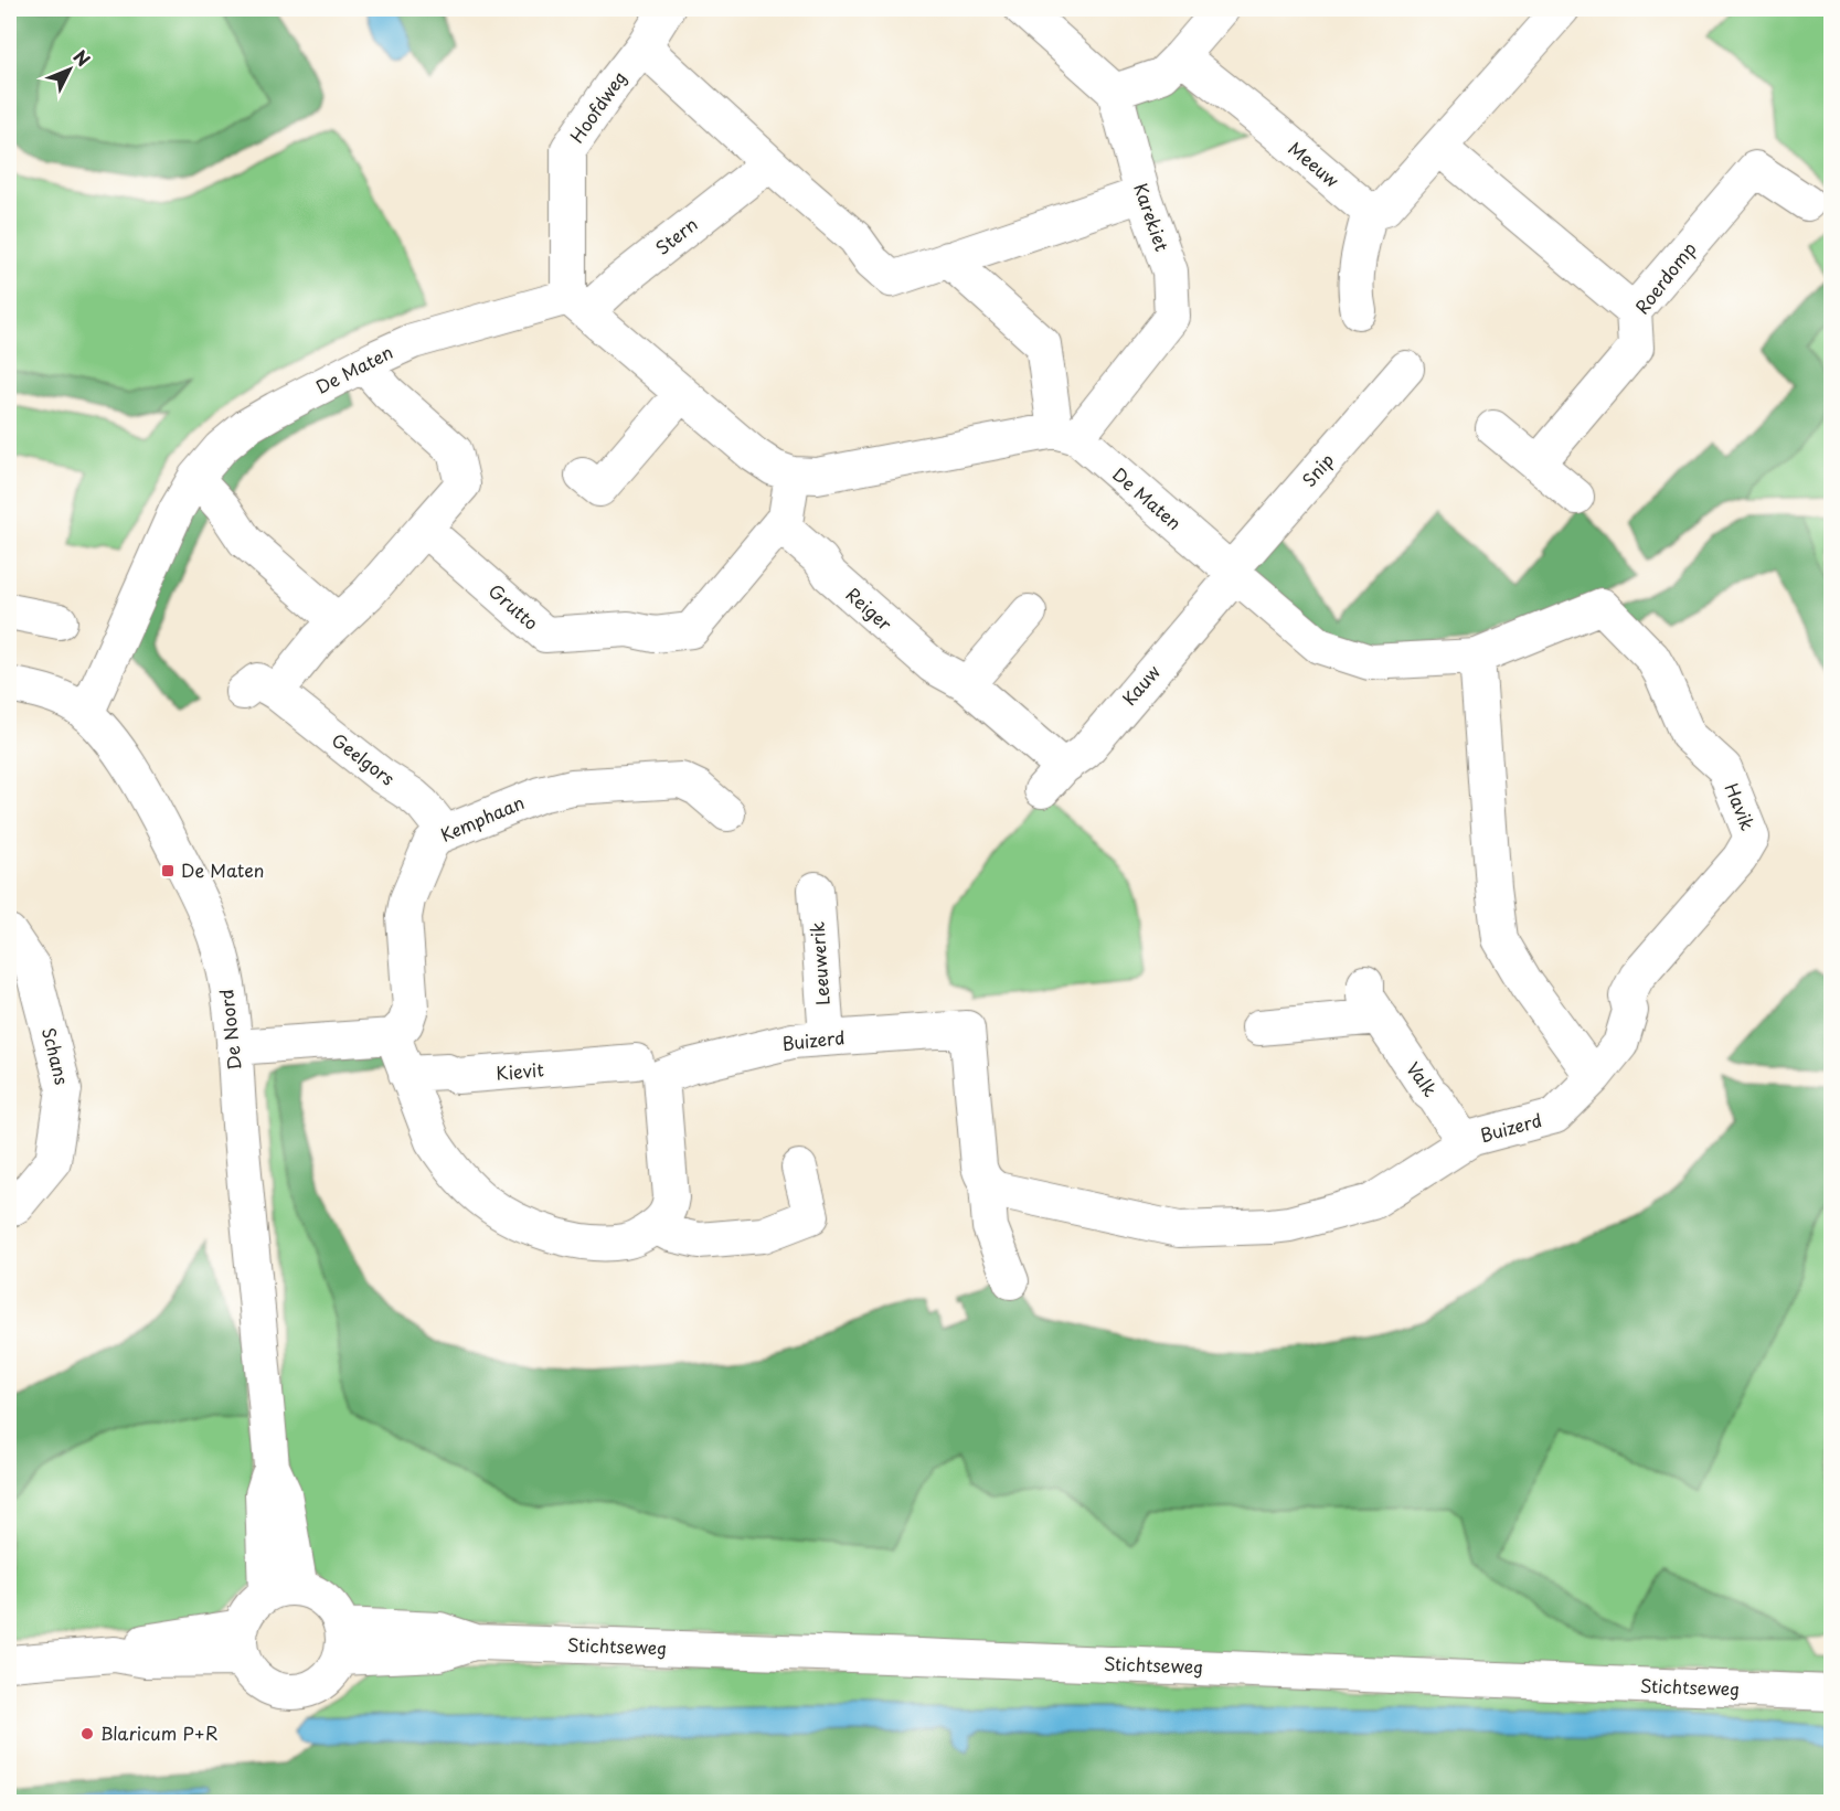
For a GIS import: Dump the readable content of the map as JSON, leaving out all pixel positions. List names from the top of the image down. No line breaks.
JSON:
{"streets":{"street":["Hoofdweg","Meeuw","Karekiet","Stern","Roerdomp","De Maten","Snip","Grutto","Reiger","Kauw","Geelgors","Havik","Kemphaan","Leeuwerik","De Noord","Buizerd","Schans","Kievit","Valk","Stichtseweg"]},"crossings":[["Hoofdweg","Stern"],["Hoofdweg","De Maten"],["Karekiet","De Maten"],["Stern","De Maten"],["De Maten","Snip"],["De Maten","Kauw"],["De Maten","Havik"],["De Maten","De Noord"],["Snip","Kauw"],["Grutto","Reiger"],["Grutto","Geelgors"],["Reiger","Kauw"],["Geelgors","Kemphaan"],["Havik","Buizerd"],["Leeuwerik","Buizerd"],["De Noord","Stichtseweg"],["Buizerd","Valk"]],"places":{"transit":["De Maten"],"other":["Blaricum P+R"]},"north":"top right"}
